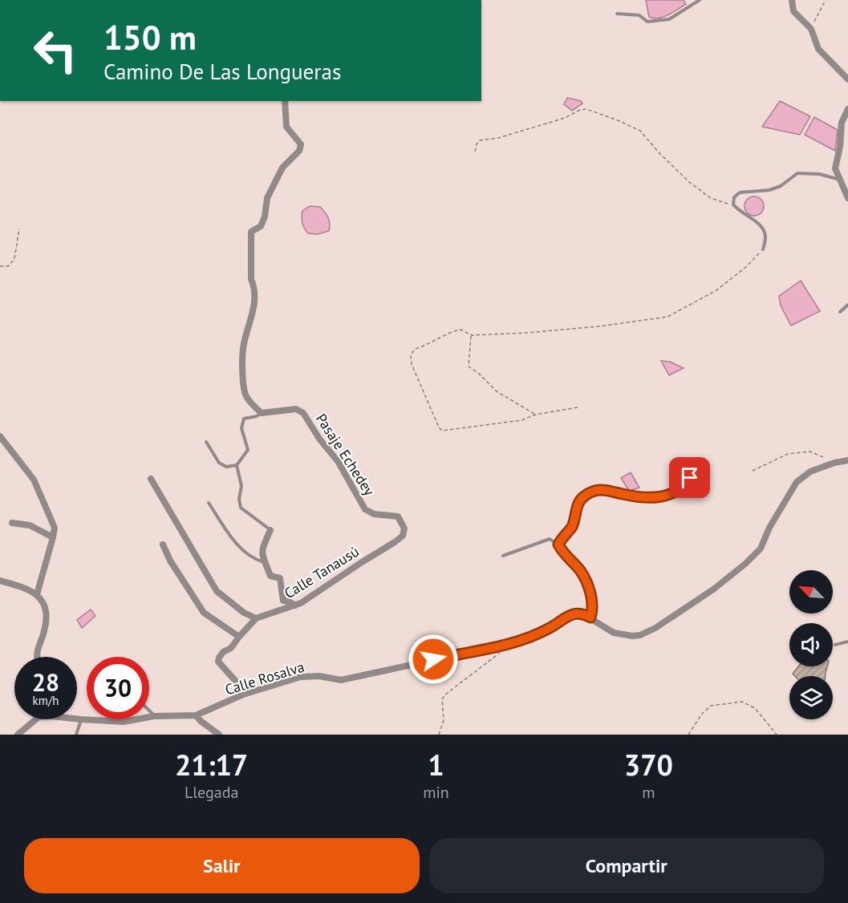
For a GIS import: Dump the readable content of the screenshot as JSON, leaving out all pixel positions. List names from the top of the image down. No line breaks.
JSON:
{"streets":{"street":["Pasaje Echedey","Calle Tanausú","Calle Rosalva"]},"crossings":[["Pasaje Echedey","Calle Tanausú"],["Calle Tanausú","Calle Rosalva"]],"north":"top left","page":{"turn":["150 m","Camino De Las Longueras"],"speed":"28 km/h","limit":"30","eta":["21:17","Llegada","1","min","370","m"],"buttons":["Salir","Compartir"]}}
